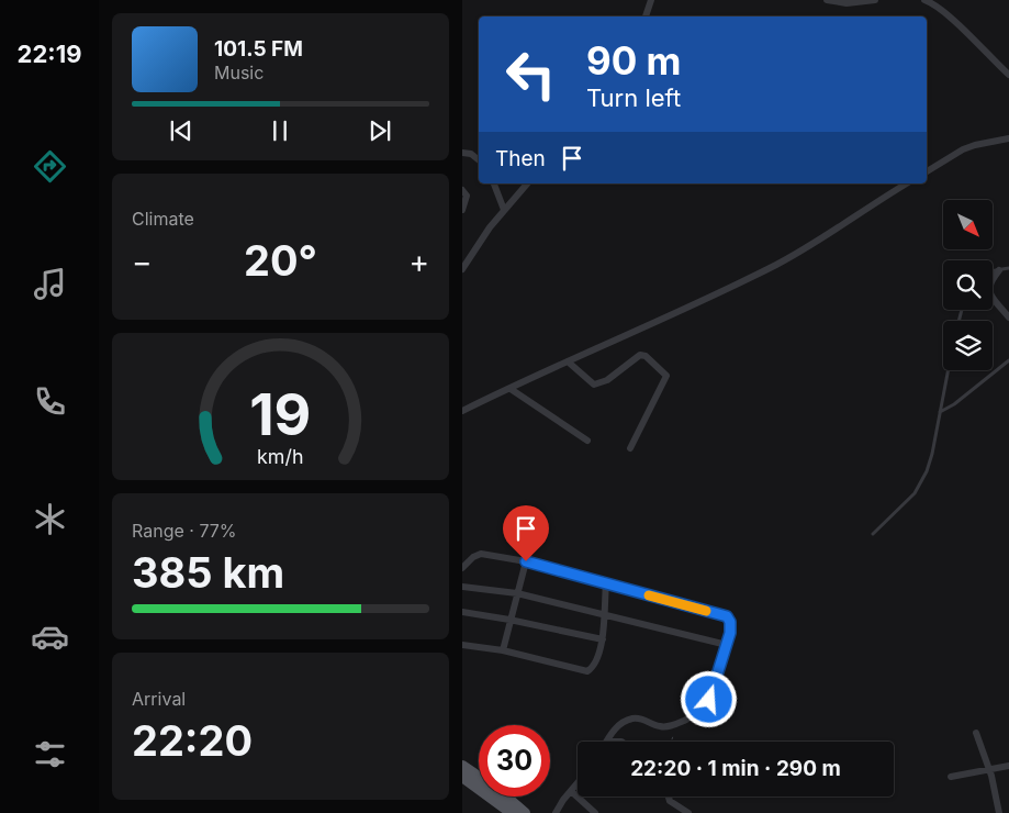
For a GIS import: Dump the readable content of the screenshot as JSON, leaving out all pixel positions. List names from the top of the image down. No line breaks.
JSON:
{"north":"bottom right","page":{"tabs":"22:19","turn":["90 m","Turn left"],"song":["101.5 FM","Music"],"then":"Then","tile":["Climate",["Range · 77%","385 km"],["Arrival","22:20"]],"heat":["−","20°","+"],"limit":"30","trip":"22:20 · 1 min · 290 m","gauge":["19","km/h"]}}
